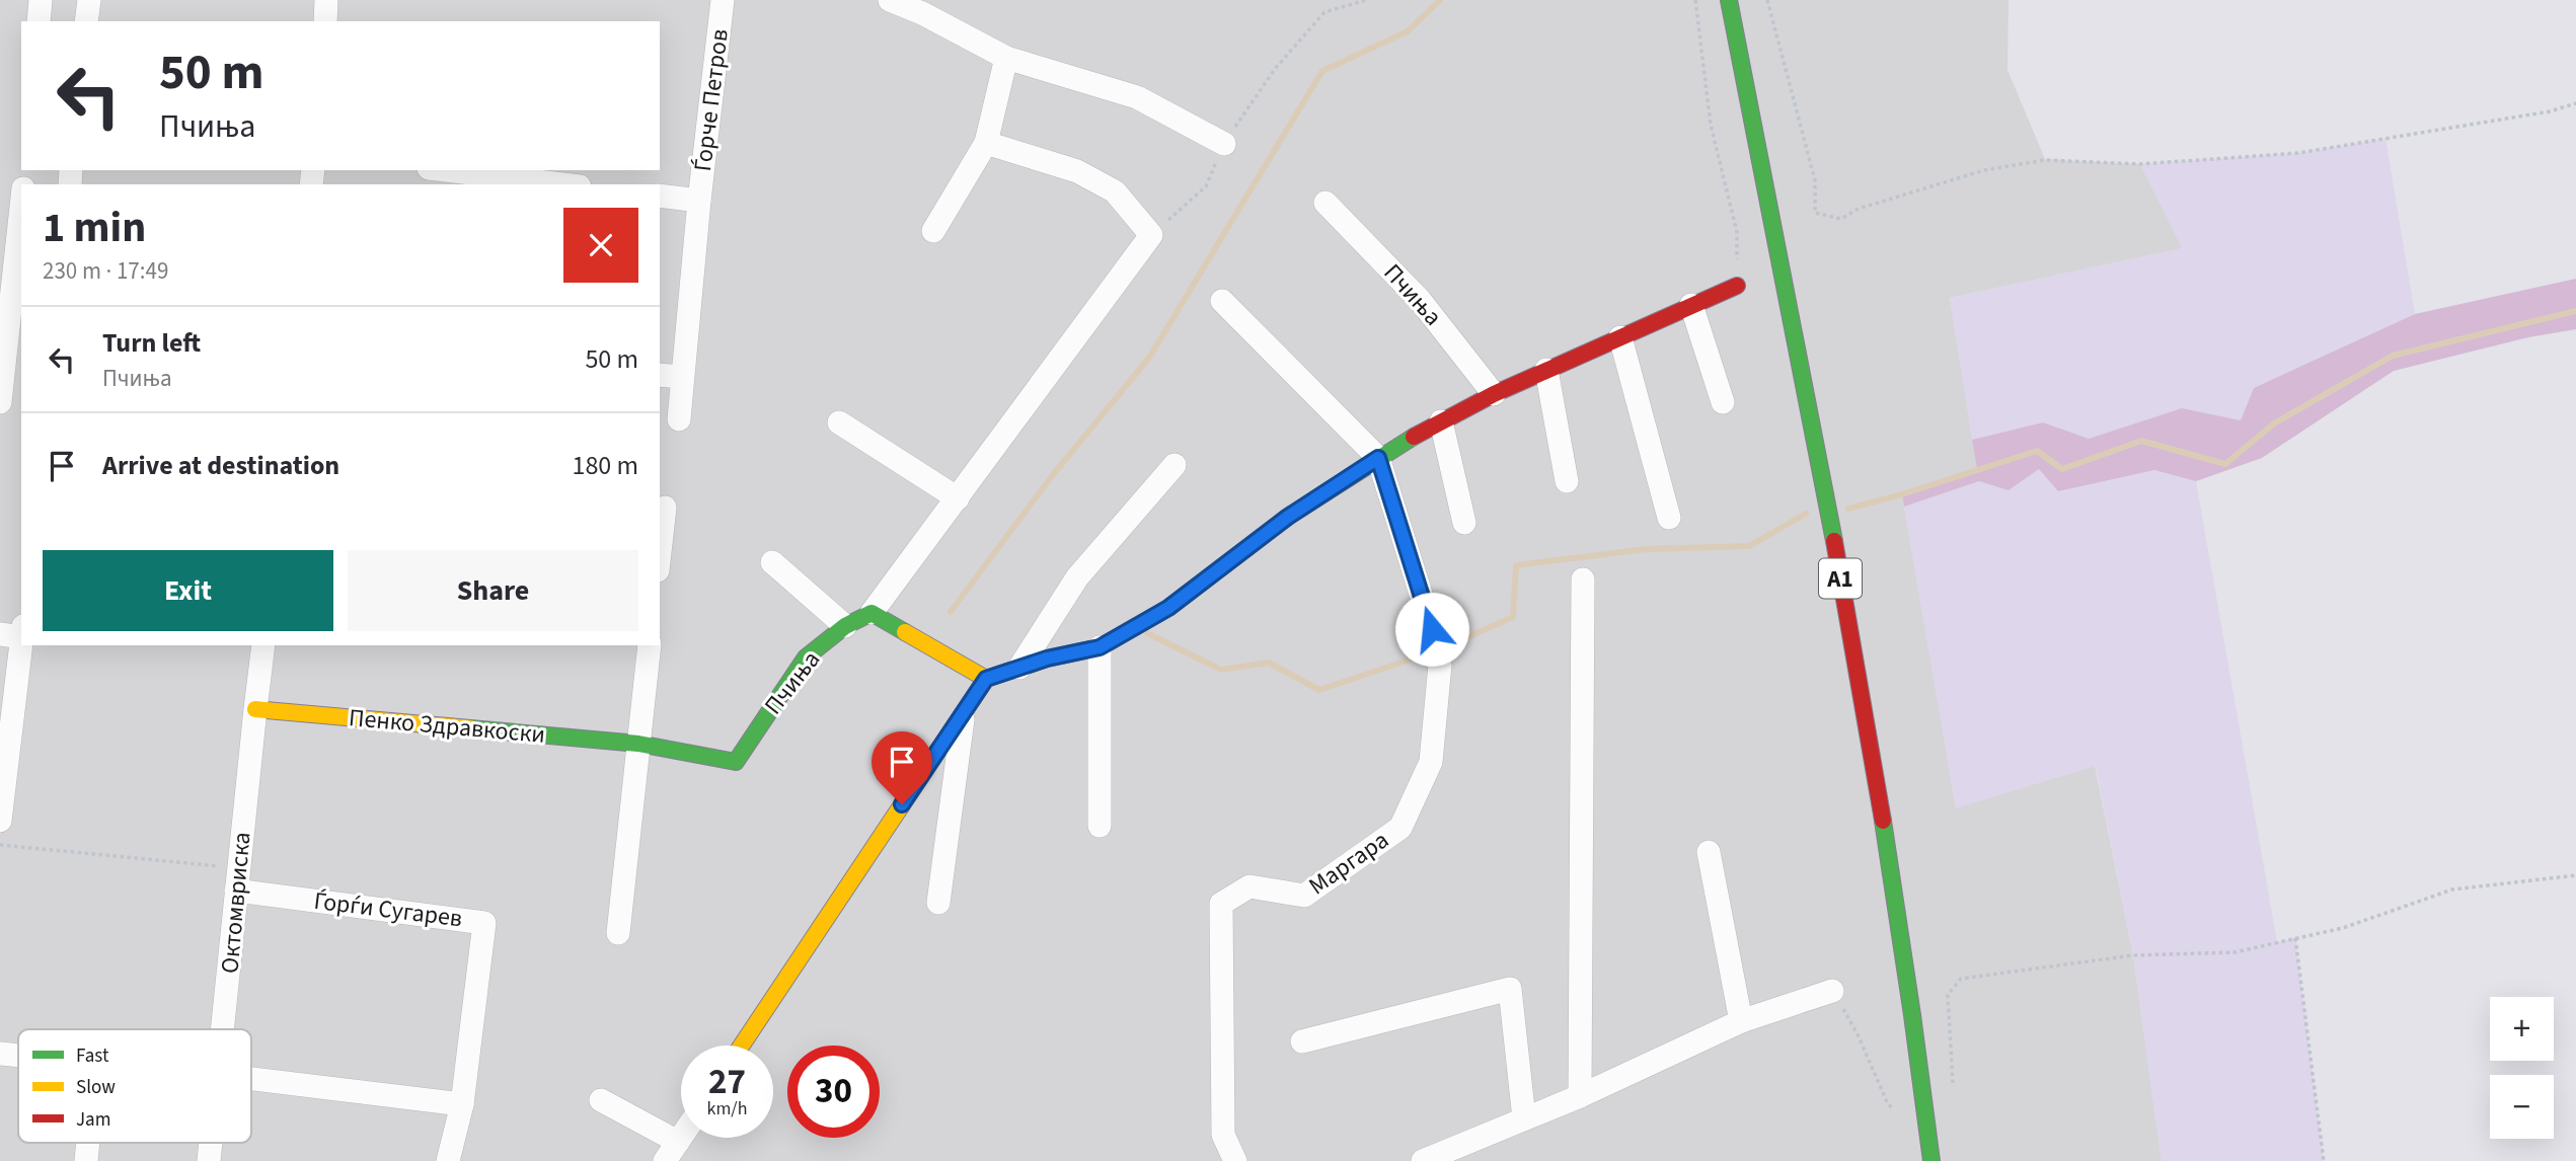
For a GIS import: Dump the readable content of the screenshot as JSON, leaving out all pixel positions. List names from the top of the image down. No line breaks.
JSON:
{"streets":{"street":["Ѓорче Петров","Пчиња","A1","Пенко Здравкоски","Маргара","Октомвриска","Ѓорѓи Сугарев"]},"crossings":[["Пчиња","Пенко Здравкоски"],["Пенко Здравкоски","Октомвриска"],["Октомвриска","Ѓорѓи Сугарев"]],"legend":["Fast","Slow","Jam"],"page":{"turn":["50 m","Пчиња"],"heading":["1 min","230 m · 17:49"],"list":[{"name":"Turn left","note":"Пчиња","value":"50 m"},{"name":"Arrive at destination","value":"180 m"}],"buttons":["Exit","Share"],"map_buttons":["+","−"],"speed":"27 km/h","limit":"30"}}
